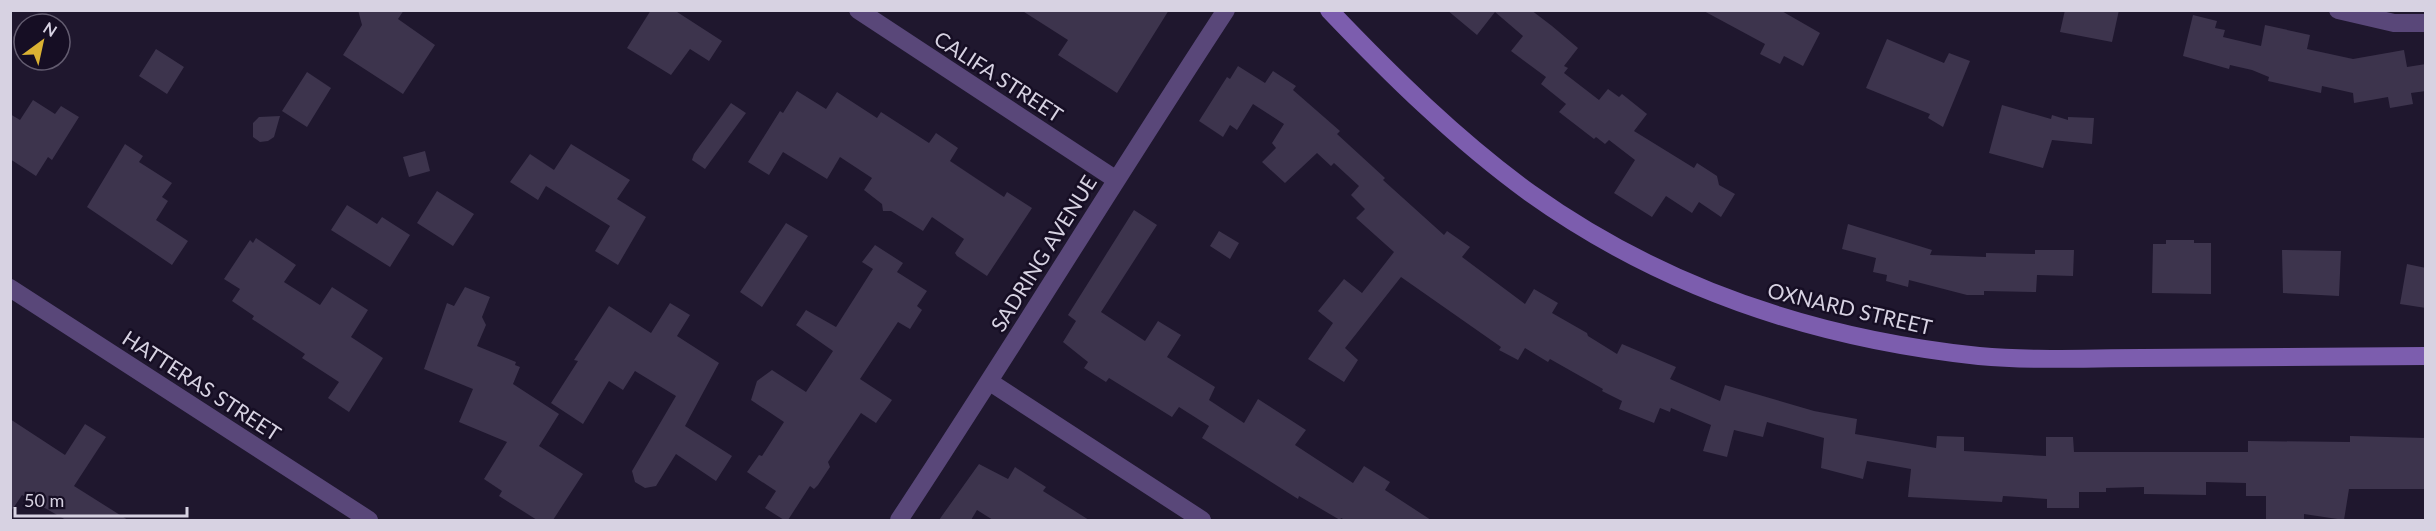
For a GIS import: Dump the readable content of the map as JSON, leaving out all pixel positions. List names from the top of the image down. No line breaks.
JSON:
{"streets":{"street":["CALIFA STREET","SADRING AVENUE","OXNARD STREET","HATTERAS STREET"]},"crossings":[["CALIFA STREET","SADRING AVENUE"]],"scale_bar":"50 m","north":"top right"}
